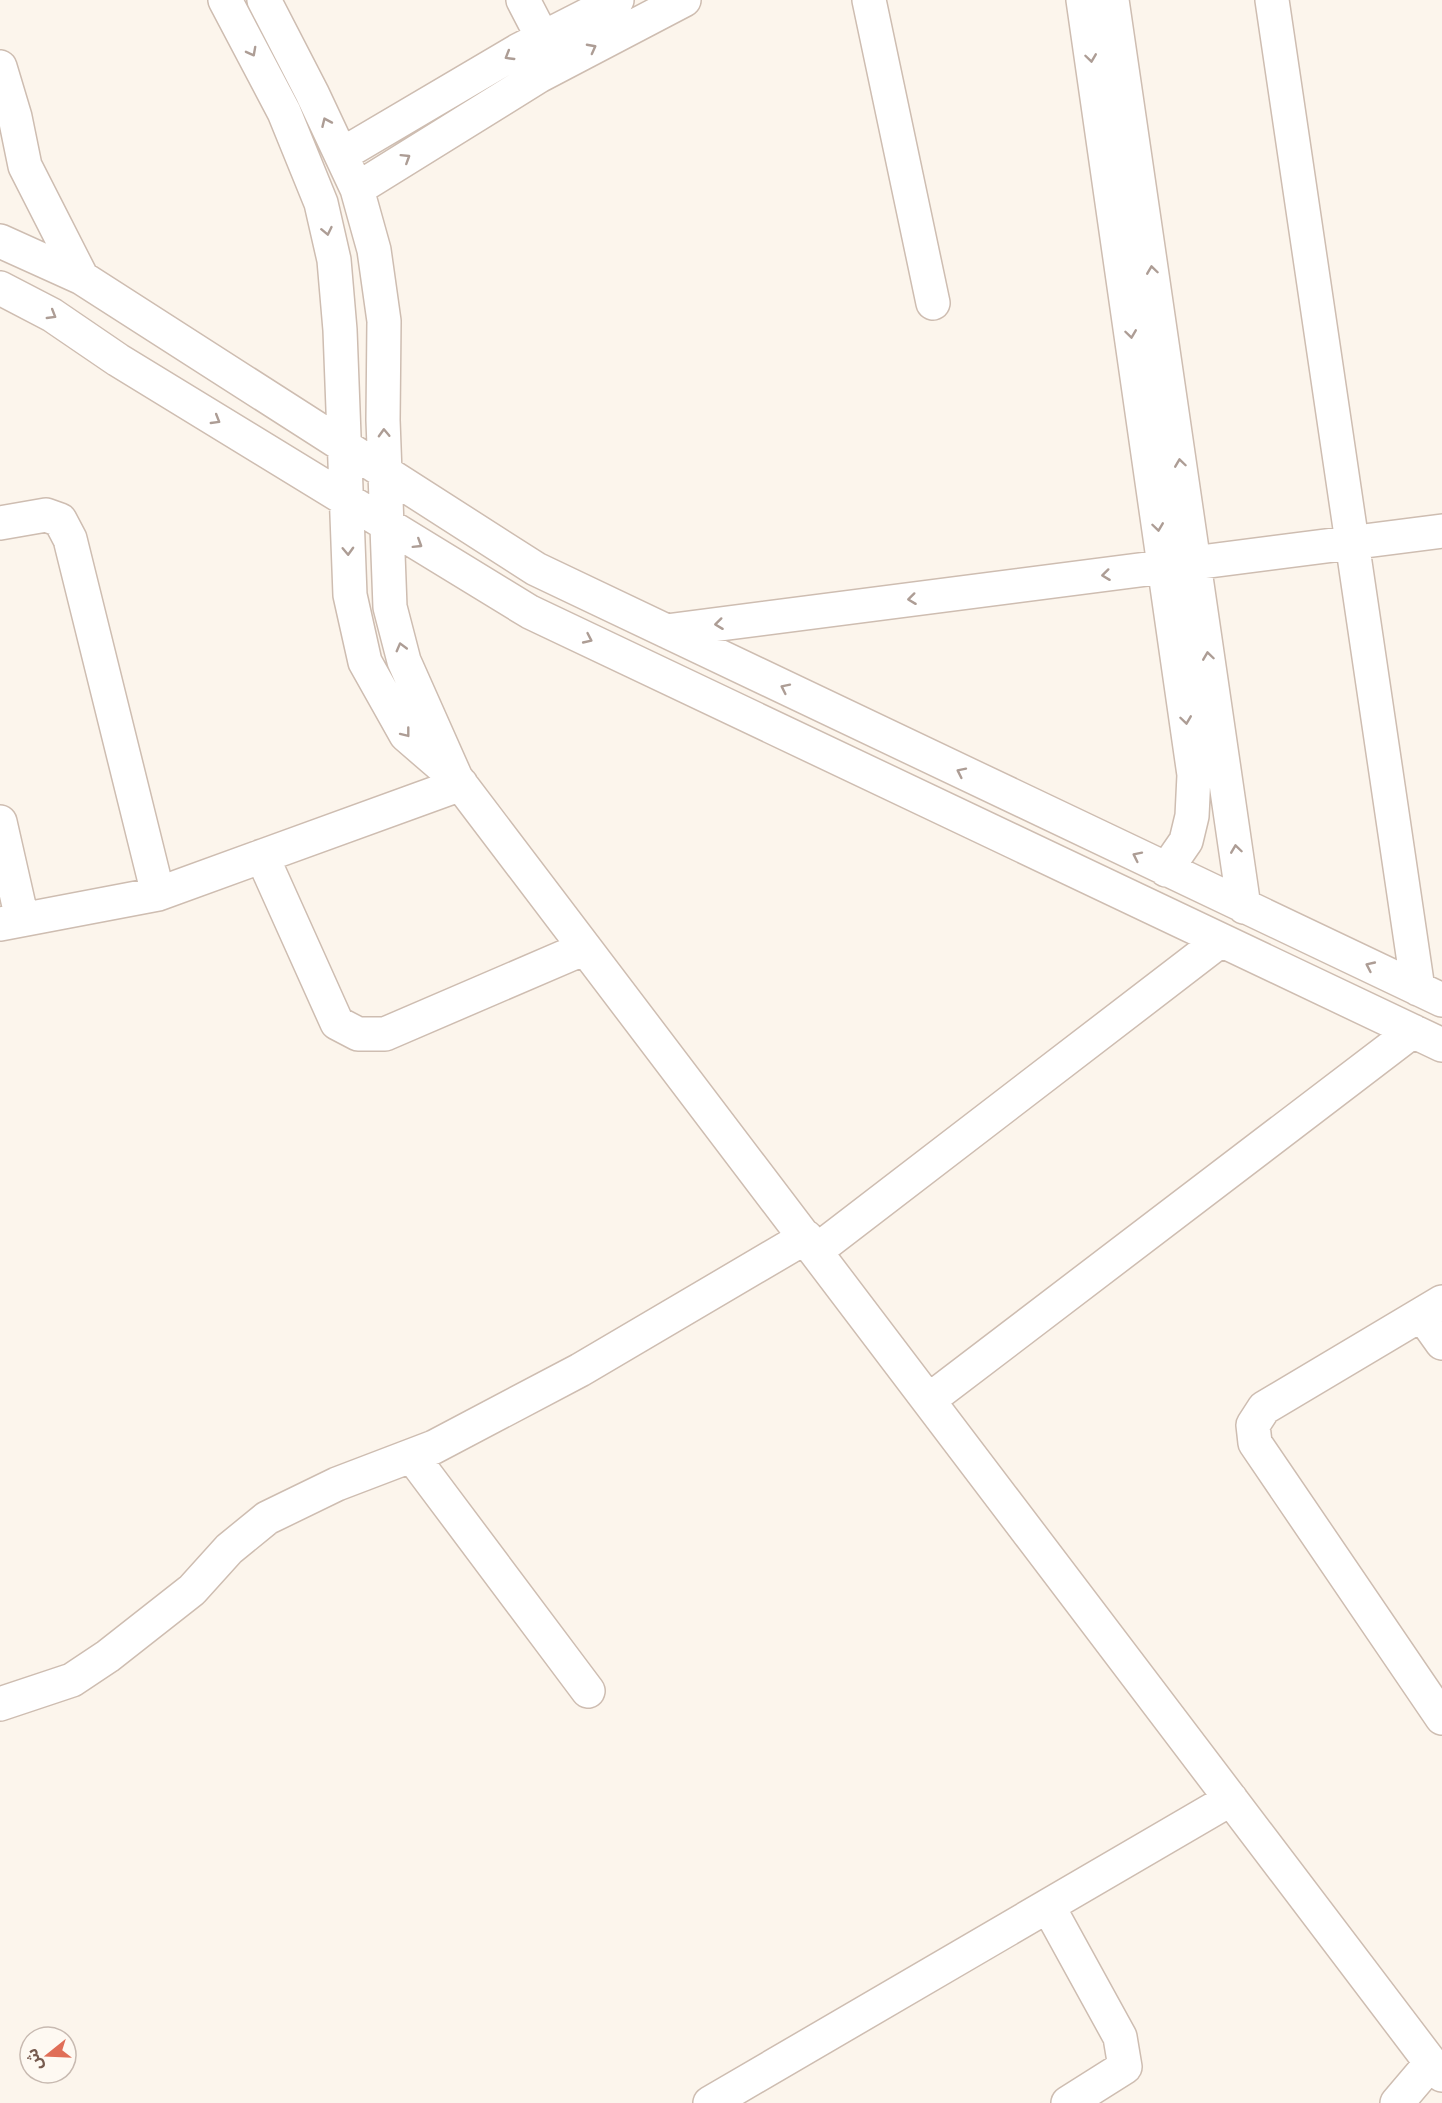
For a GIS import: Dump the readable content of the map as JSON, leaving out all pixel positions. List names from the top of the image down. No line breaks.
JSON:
{"north":"left"}
